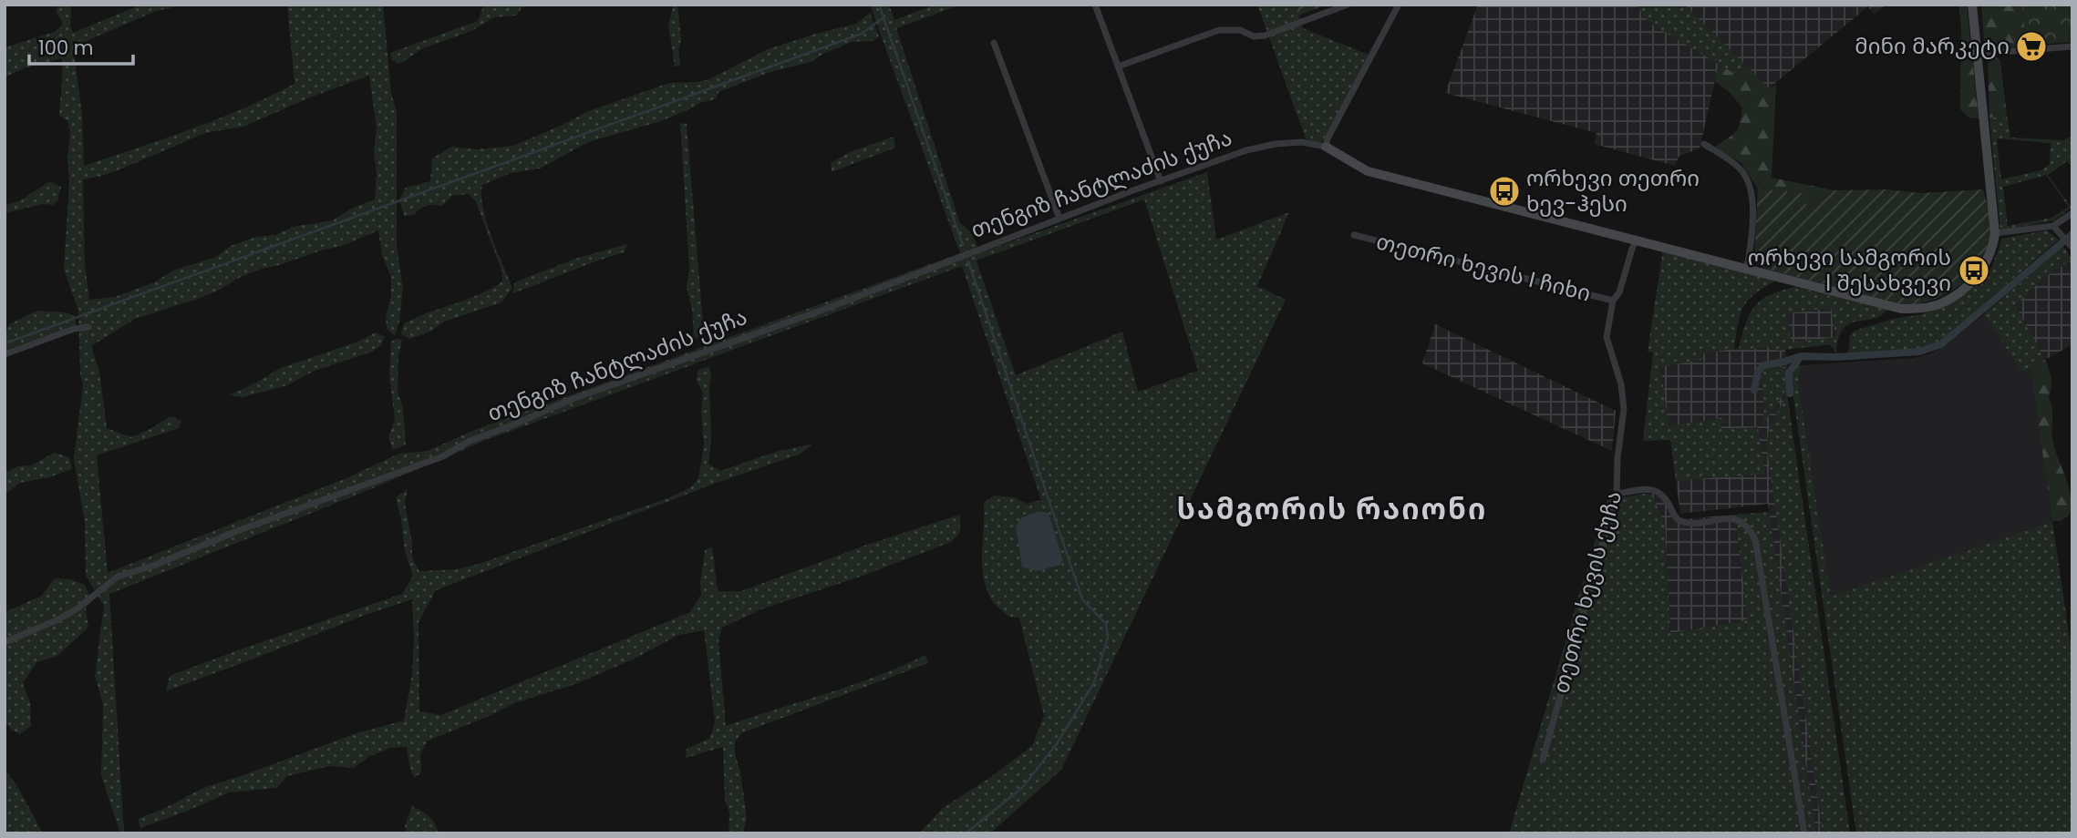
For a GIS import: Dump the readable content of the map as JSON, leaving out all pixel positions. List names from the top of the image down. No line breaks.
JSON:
{"streets":{"street":["თენგიზ ჩანტლაძის ქუჩა","თეთრი ხევის I ჩიხი","თეთრი ხევის ქუჩა"]},"crossings":[["თენგიზ ჩანტლაძის ქუჩა","თეთრი ხევის ქუჩა"],["თეთრი ხევის I ჩიხი","თეთრი ხევის ქუჩა"]],"districts":["სამგორის რაიონი"],"places":{"supermarket":["მინი მარკეტი"],"bus stop":["ორხევი თეთრი ხევ-ჰესი","ორხევი სამგორის I შესახვევი"]},"scale_bar":"100 m"}
